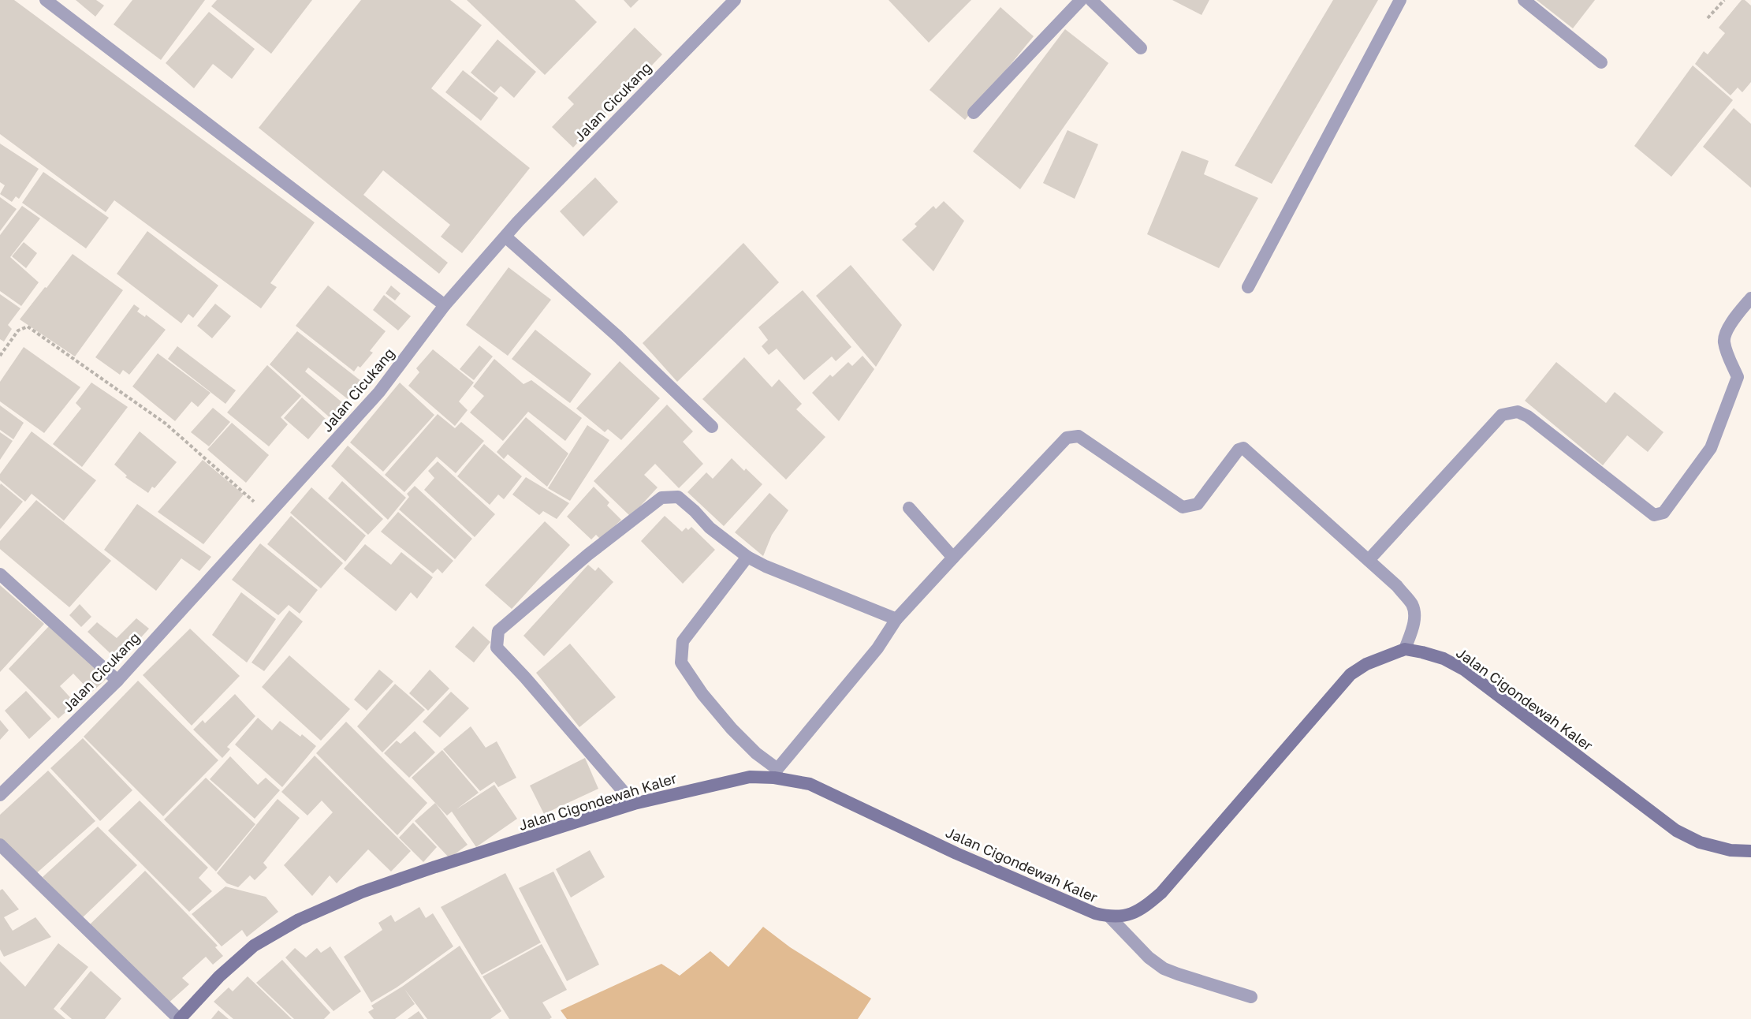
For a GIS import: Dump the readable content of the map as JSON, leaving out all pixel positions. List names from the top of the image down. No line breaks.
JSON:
{"streets":{"main road":["Jalan Cigondewah Kaler"],"street":["Jalan Cicukang"]}}
